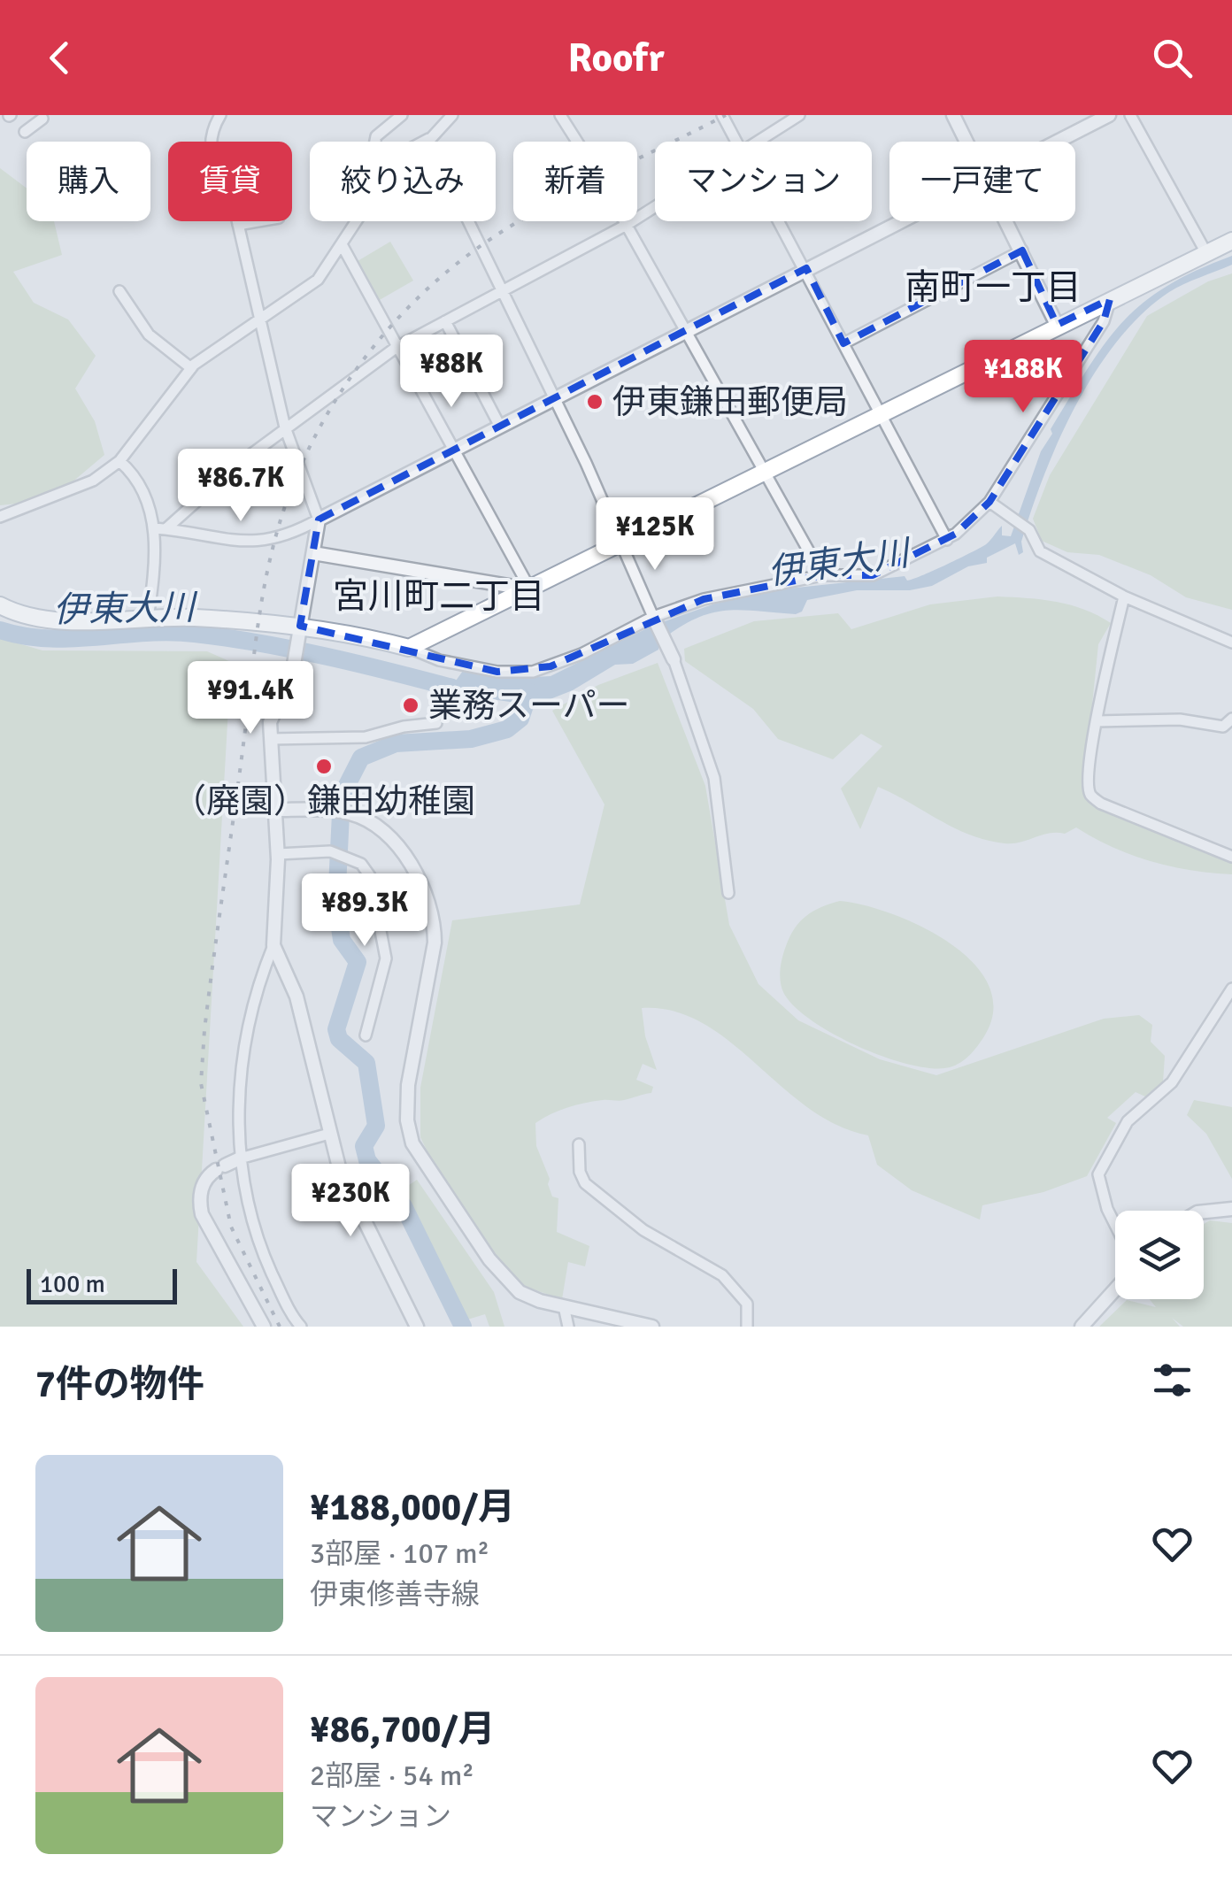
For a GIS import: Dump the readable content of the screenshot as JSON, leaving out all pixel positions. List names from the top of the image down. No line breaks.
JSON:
{"districts":["南町一丁目","宮川町二丁目"],"water":["伊東大川"],"places":["伊東鎌田郵便局","業務スーパー","（廃園）鎌田幼稚園"],"scale_bar":"100 m","page":{"header":"Roofr","chip":["購入","賃貸","絞り込み","新着","マンション","一戸建て"],"price":["¥88K","¥188K","¥86.7K","¥125K","¥91.4K","¥89.3K","¥230K"],"scale":"100 m","heading":"7件の物件","list":[{"name":"¥188,000/月","note":"3部屋 · 107 m² · 伊東修善寺線"},{"name":"¥86,700/月","note":"2部屋 · 54 m² · マンション"}]}}
